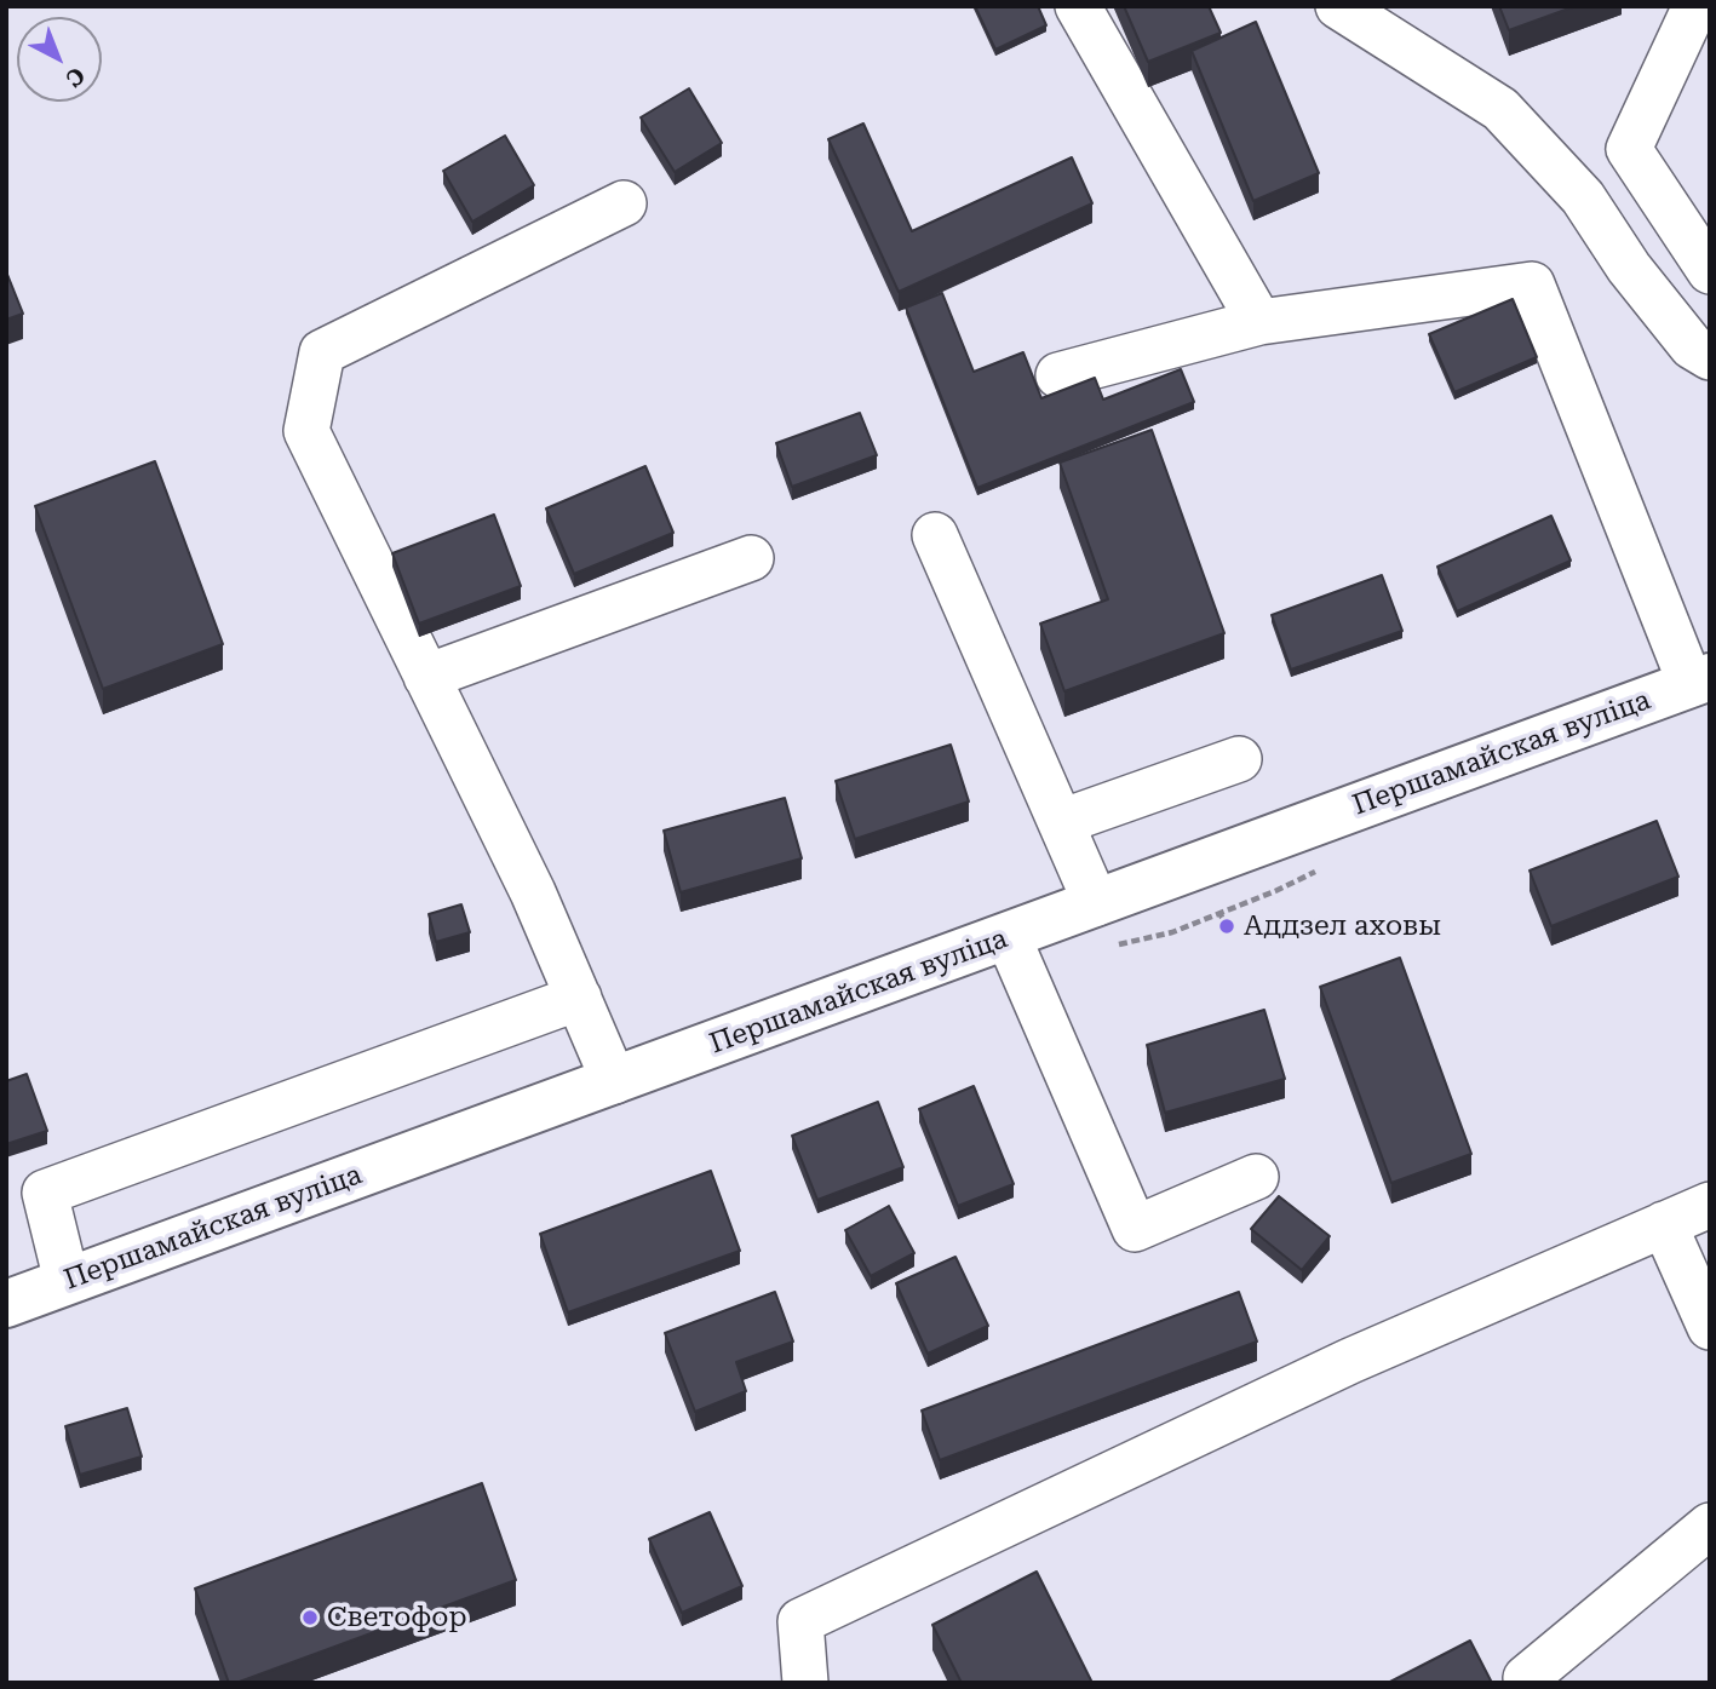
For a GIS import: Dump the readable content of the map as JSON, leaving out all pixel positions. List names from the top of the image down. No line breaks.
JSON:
{"streets":{"main road":["Першамайская вуліца"]},"places":["Аддзел аховы","Светофор"],"north":"bottom right"}
